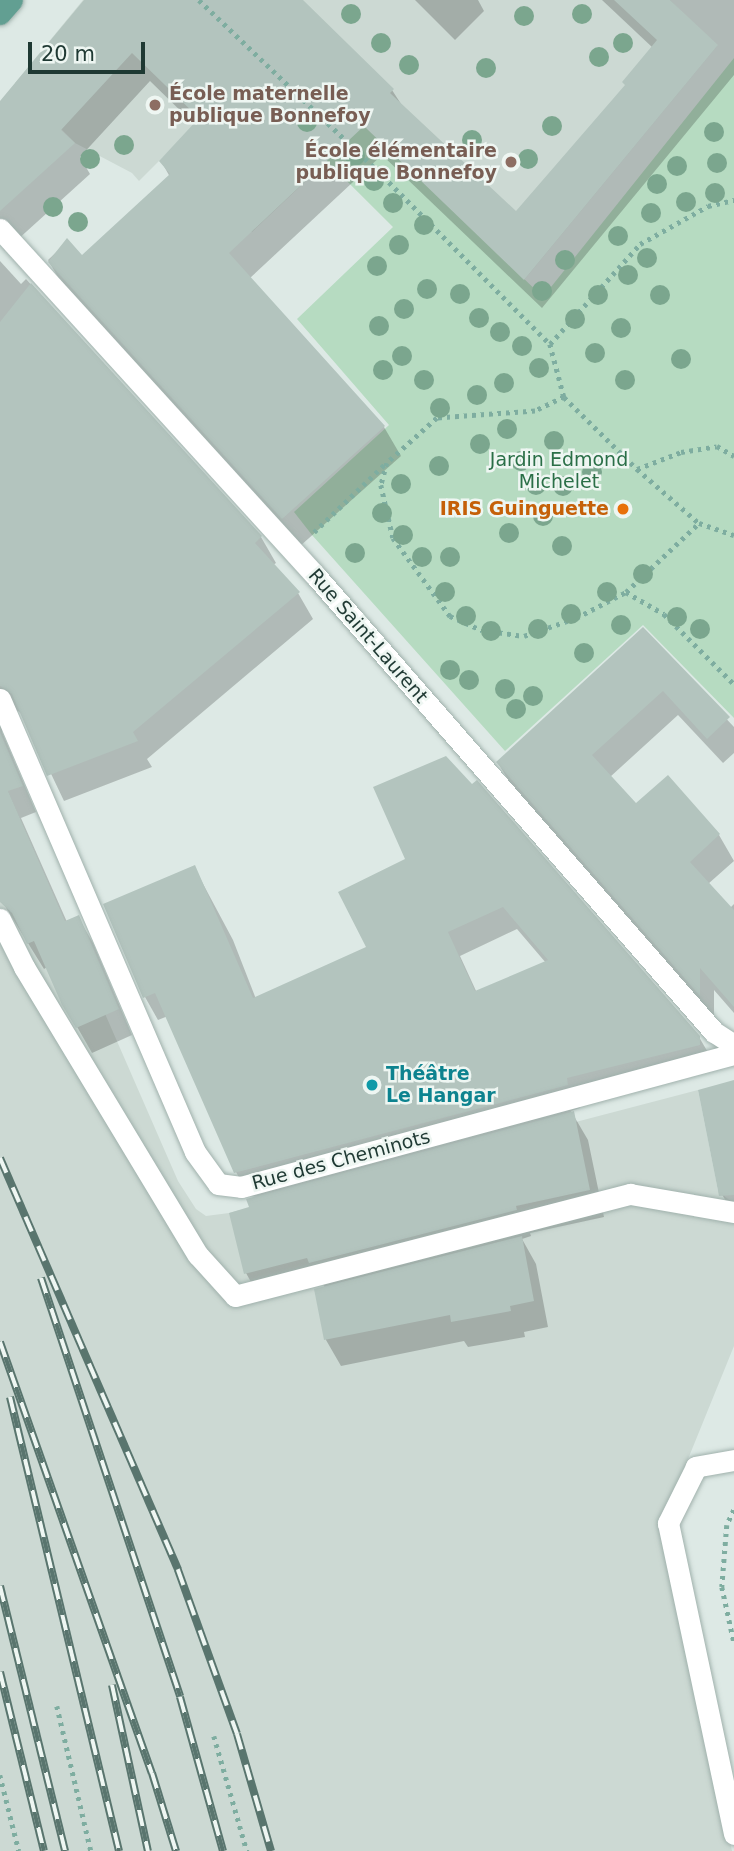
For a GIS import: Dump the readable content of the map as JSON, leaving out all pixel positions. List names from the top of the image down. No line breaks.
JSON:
{"streets":{"street":["Rue Saint-Laurent","Rue des Cheminots"]},"parks":["Jardin Edmond Michelet"],"places":["École maternelle publique Bonnefoy","École élémentaire publique Bonnefoy","IRIS Guinguette","Théâtre Le Hangar"],"scale_bar":"20 m"}
